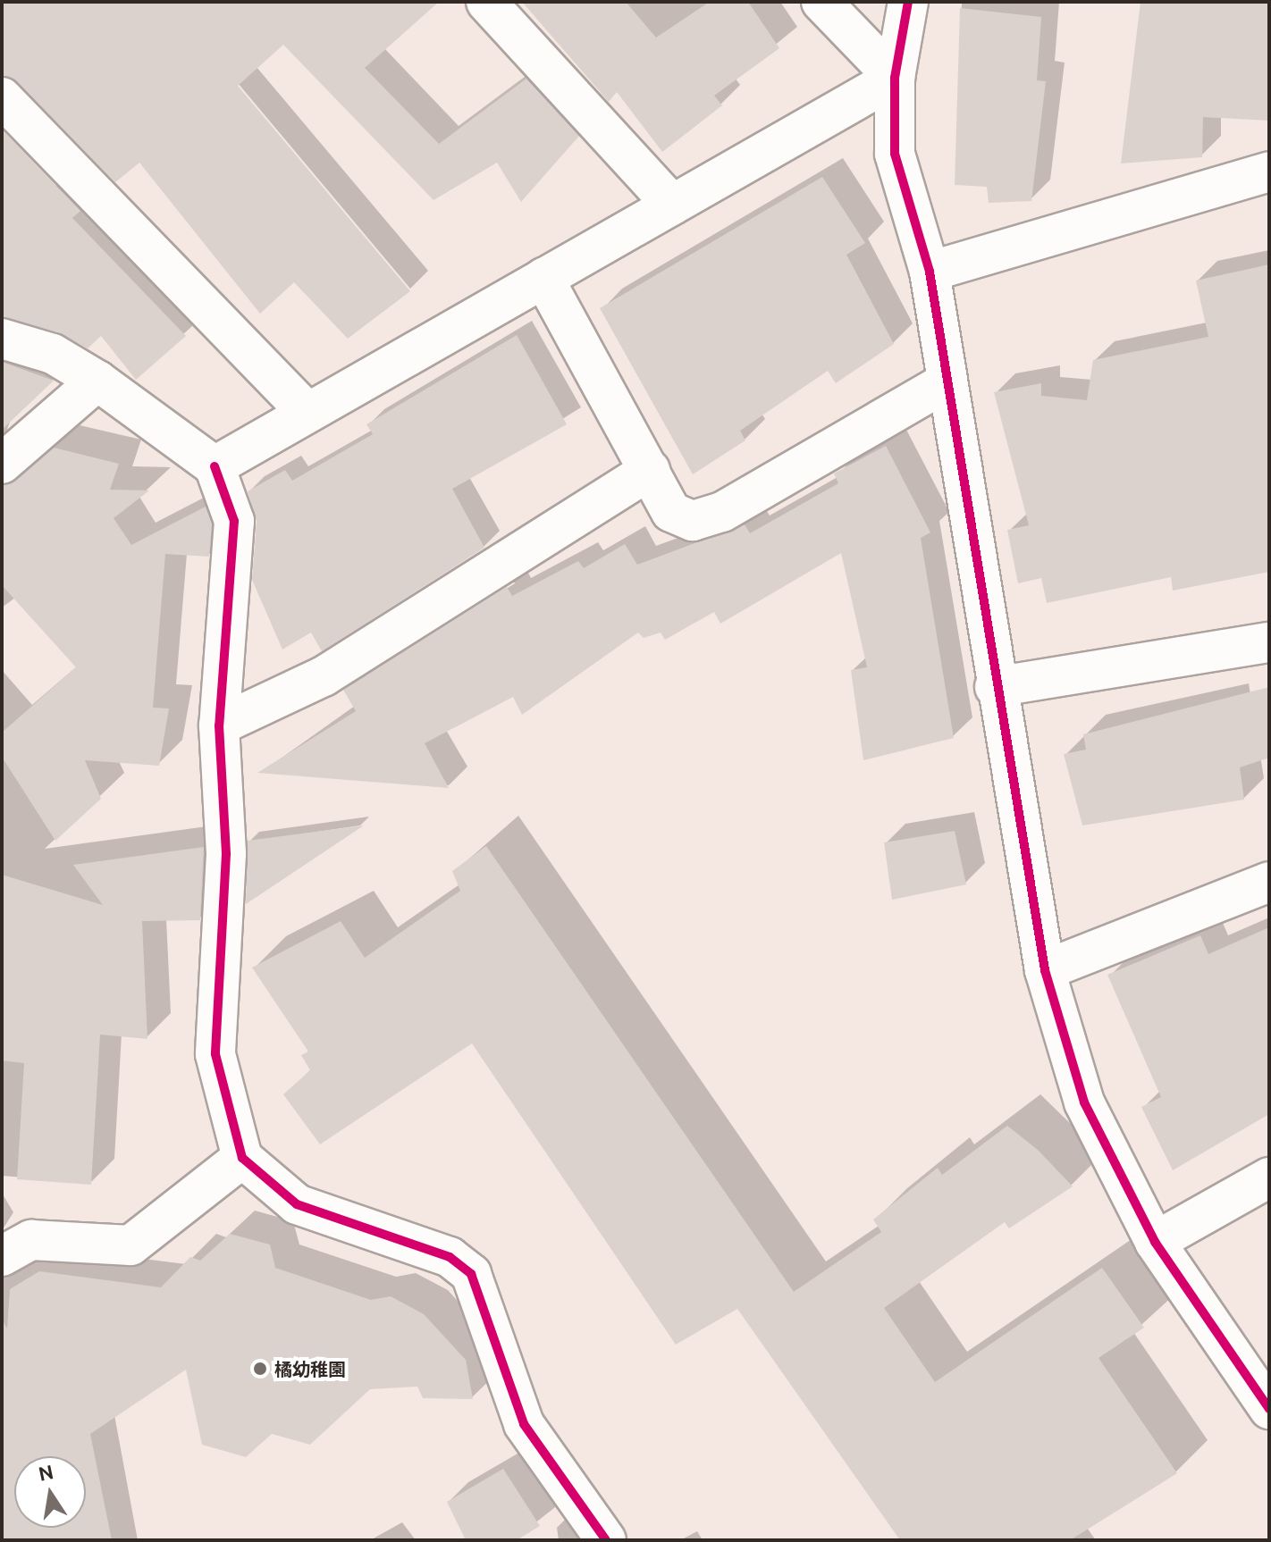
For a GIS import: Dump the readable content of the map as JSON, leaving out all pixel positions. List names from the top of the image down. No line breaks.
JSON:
{"places":["橘幼稚園"],"north":"top"}
